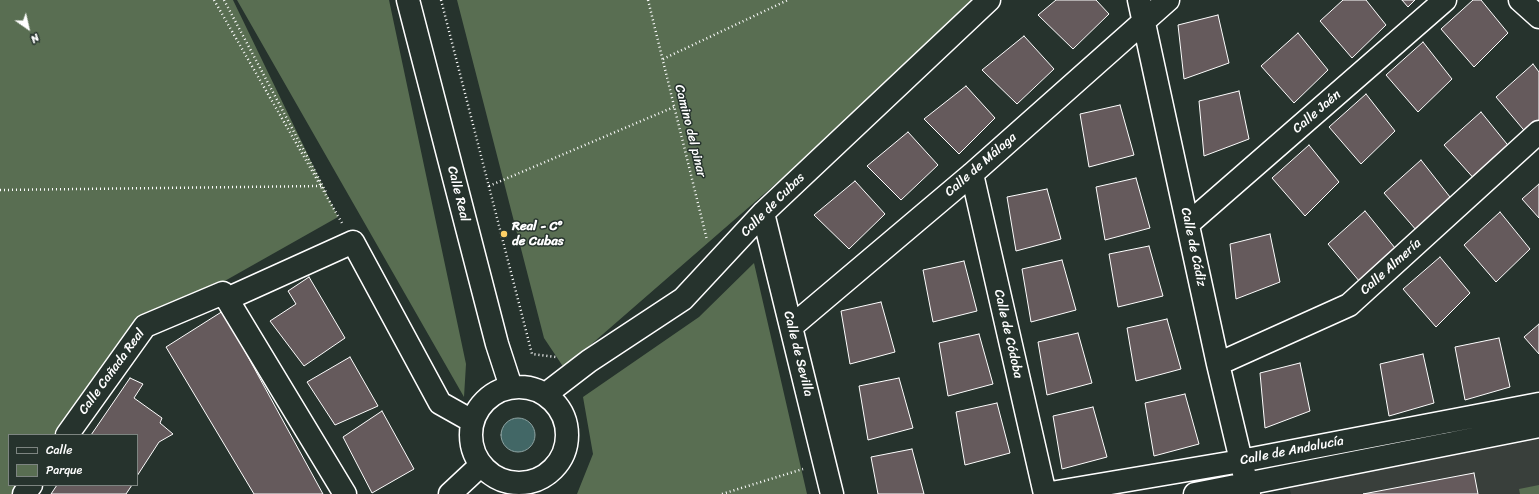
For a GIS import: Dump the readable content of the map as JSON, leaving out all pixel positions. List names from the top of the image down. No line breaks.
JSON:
{"streets":{"street":["Calle Jaén","Calle de Málaga","Calle Real","Calle de Cubas","Calle de Cádiz","Calle Almería","Calle de Códoba","Calle de Sevilla","Calle Cañada Real","Calle de Andalucía"],"path":["Camino del pinar"]},"crossings":[["Calle Jaén","Calle de Cádiz"],["Camino del pinar","Calle de Cubas"],["Calle de Málaga","Calle de Cádiz"],["Calle de Málaga","Calle de Códoba"],["Calle de Málaga","Calle de Sevilla"],["Calle Real","Calle de Cubas"],["Calle de Cubas","Calle de Sevilla"],["Calle de Cádiz","Calle Almería"],["Calle de Cádiz","Calle de Andalucía"],["Calle de Códoba","Calle de Andalucía"]],"places":["Real - Cº de Cubas"],"legend":["Calle","Parque"],"north":"bottom right"}
